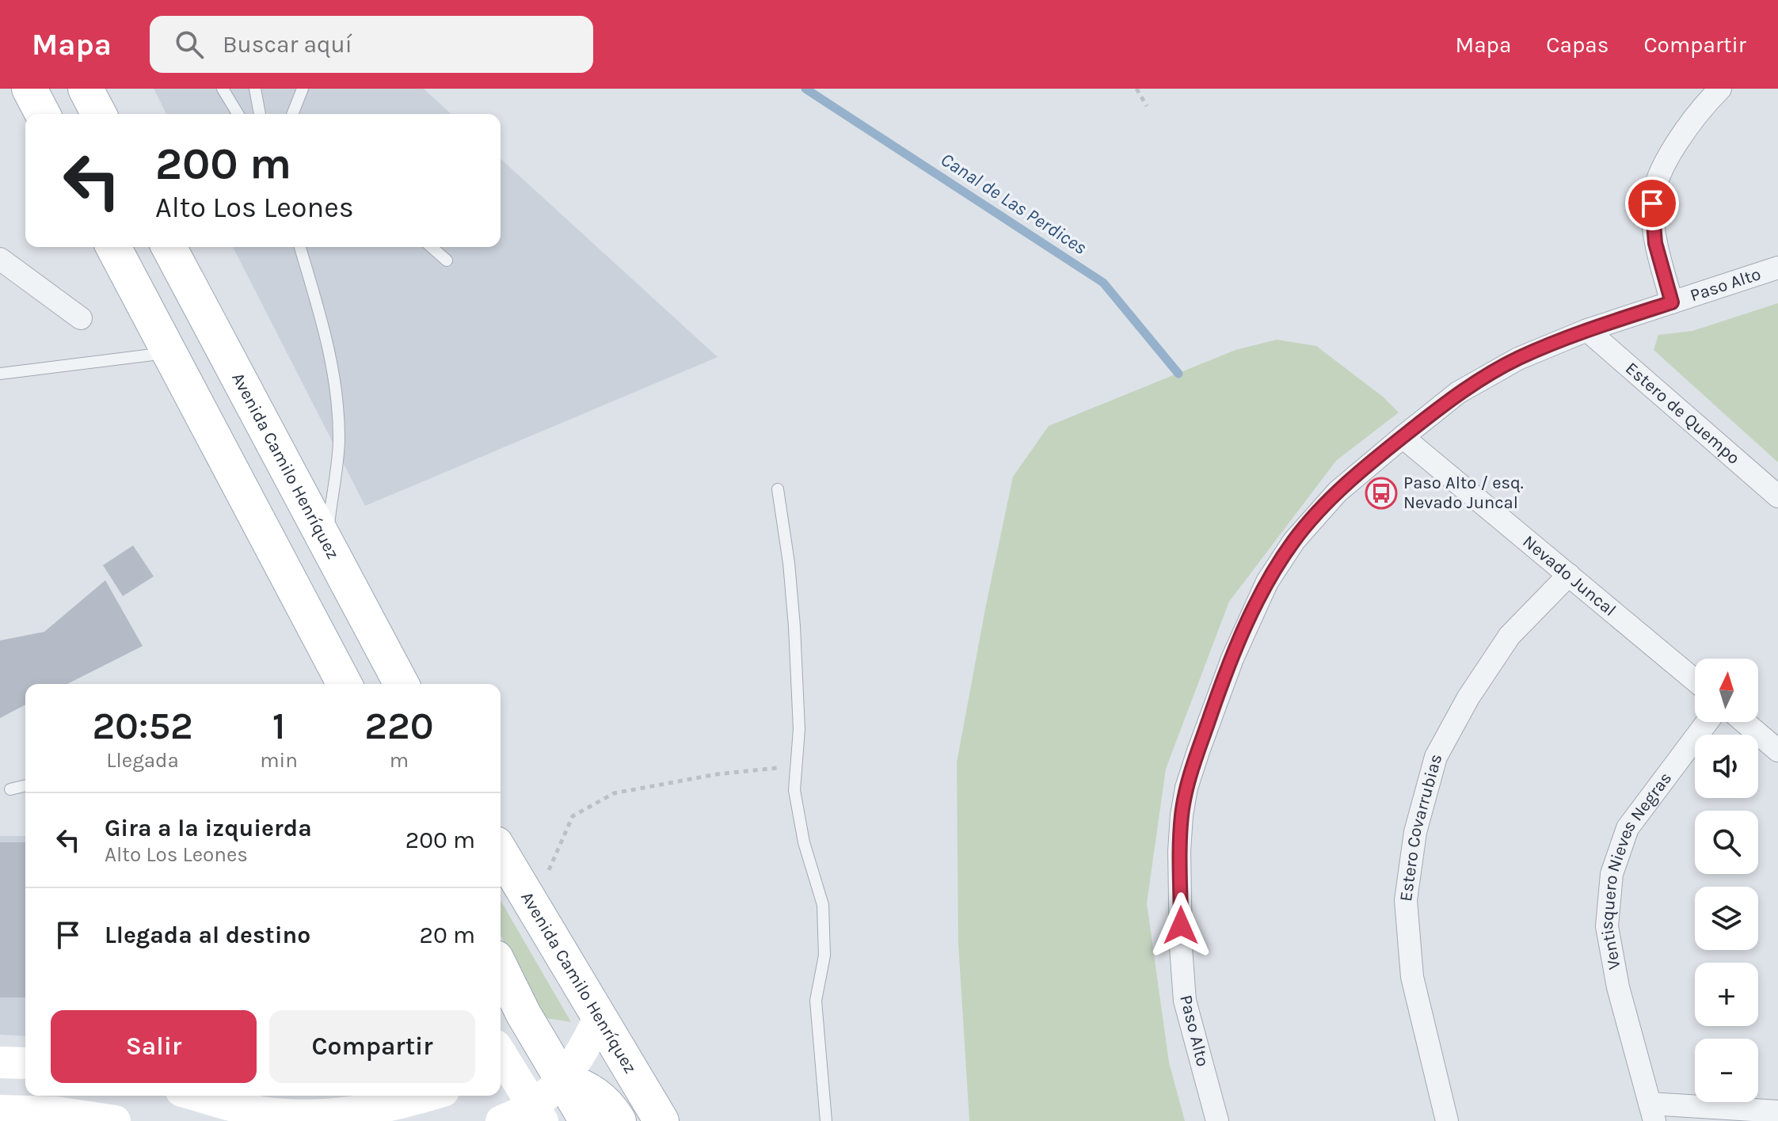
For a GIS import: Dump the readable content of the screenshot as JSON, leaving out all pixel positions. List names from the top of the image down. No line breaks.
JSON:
{"streets":{"main road":["Avenida Camilo Henríquez"],"street":["Paso Alto","Estero de Quempo","Nevado Juncal","Estero Covarrubias","Ventisquero Nieves Negras"]},"crossings":[["Paso Alto","Estero de Quempo"],["Paso Alto","Nevado Juncal"],["Nevado Juncal","Estero Covarrubias"]],"water":["Canal de Las Perdices"],"places":{"bus stop":["Paso Alto / esq. Nevado Juncal"]},"north":"top","page":{"header":"Mapa","search":"Buscar aquí","nav":["Mapa","Capas","Compartir"],"turn":["200 m","Alto Los Leones"],"map_buttons":["+","−"],"eta":["20:52","Llegada","1","min","220","m"],"list":[{"name":"Gira a la izquierda","note":"Alto Los Leones","value":"200 m"},{"name":"Llegada al destino","value":"20 m"}],"buttons":["Salir","Compartir"]}}
